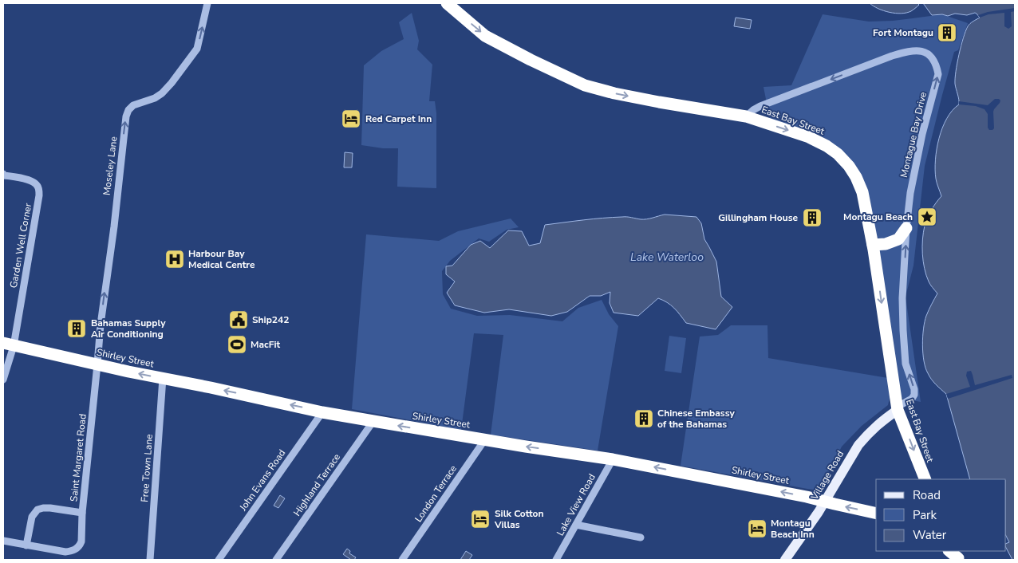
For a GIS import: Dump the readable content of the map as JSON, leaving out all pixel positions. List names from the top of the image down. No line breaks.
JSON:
{"streets":{"highway":["East Bay Street","Shirley Street"],"main road":["Village Road"],"street":["Montague Bay Drive","Moseley Lane","Garden Well Corner","Saint Margaret Road","Free Town Lane","John Evans Road","Highland Terrace","London Terrace","Lake View Road"]},"crossings":[["East Bay Street","Montague Bay Drive"],["East Bay Street","Village Road"],["Montague Bay Drive","Village Road"],["Moseley Lane","Shirley Street"],["Moseley Lane","Saint Margaret Road"],["Garden Well Corner","Shirley Street"],["Shirley Street","Saint Margaret Road"],["Shirley Street","Free Town Lane"],["Shirley Street","Village Road"],["Shirley Street","John Evans Road"],["Shirley Street","Highland Terrace"],["Shirley Street","London Terrace"],["Shirley Street","Lake View Road"]],"one_way":["East Bay Street","Moseley Lane","Shirley Street"],"water":["Lake Waterloo"],"places":{"building":["Fort Montagu","Gillingham House","Bahamas Supply Air Conditioning","Chinese Embassy of the Bahamas"],"hotel":["Red Carpet Inn","Silk Cotton Villas","Montagu Beach Inn"],"place":["Montagu Beach"],"hospital":["Harbour Bay Medical Centre"],"public building":["Ship242"],"sports":["MacFit"]},"legend":["Road","Park","Water"]}
